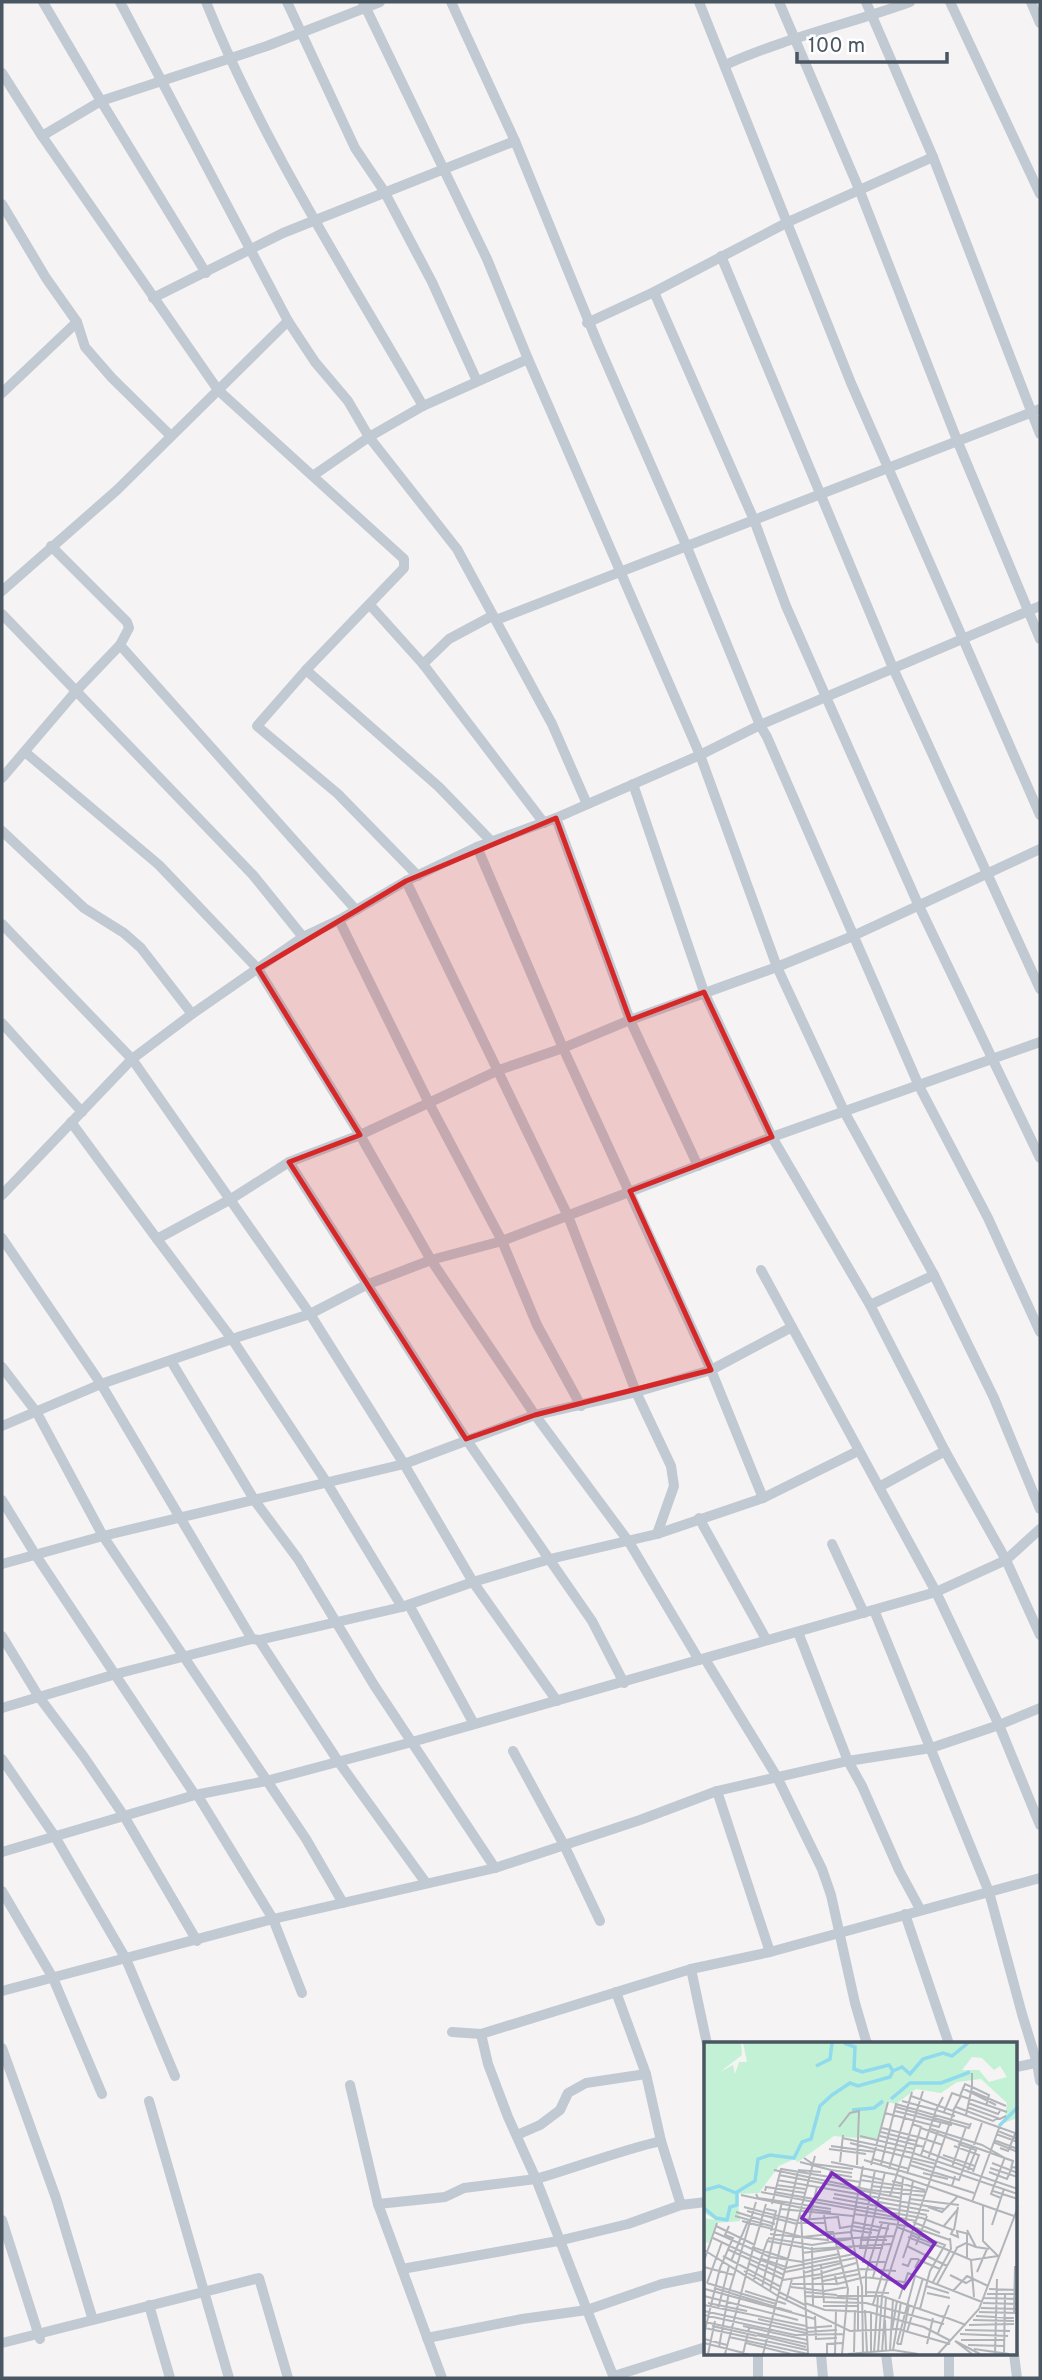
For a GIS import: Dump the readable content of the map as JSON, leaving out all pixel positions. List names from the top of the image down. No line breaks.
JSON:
{"scale_bar":"100 m"}
